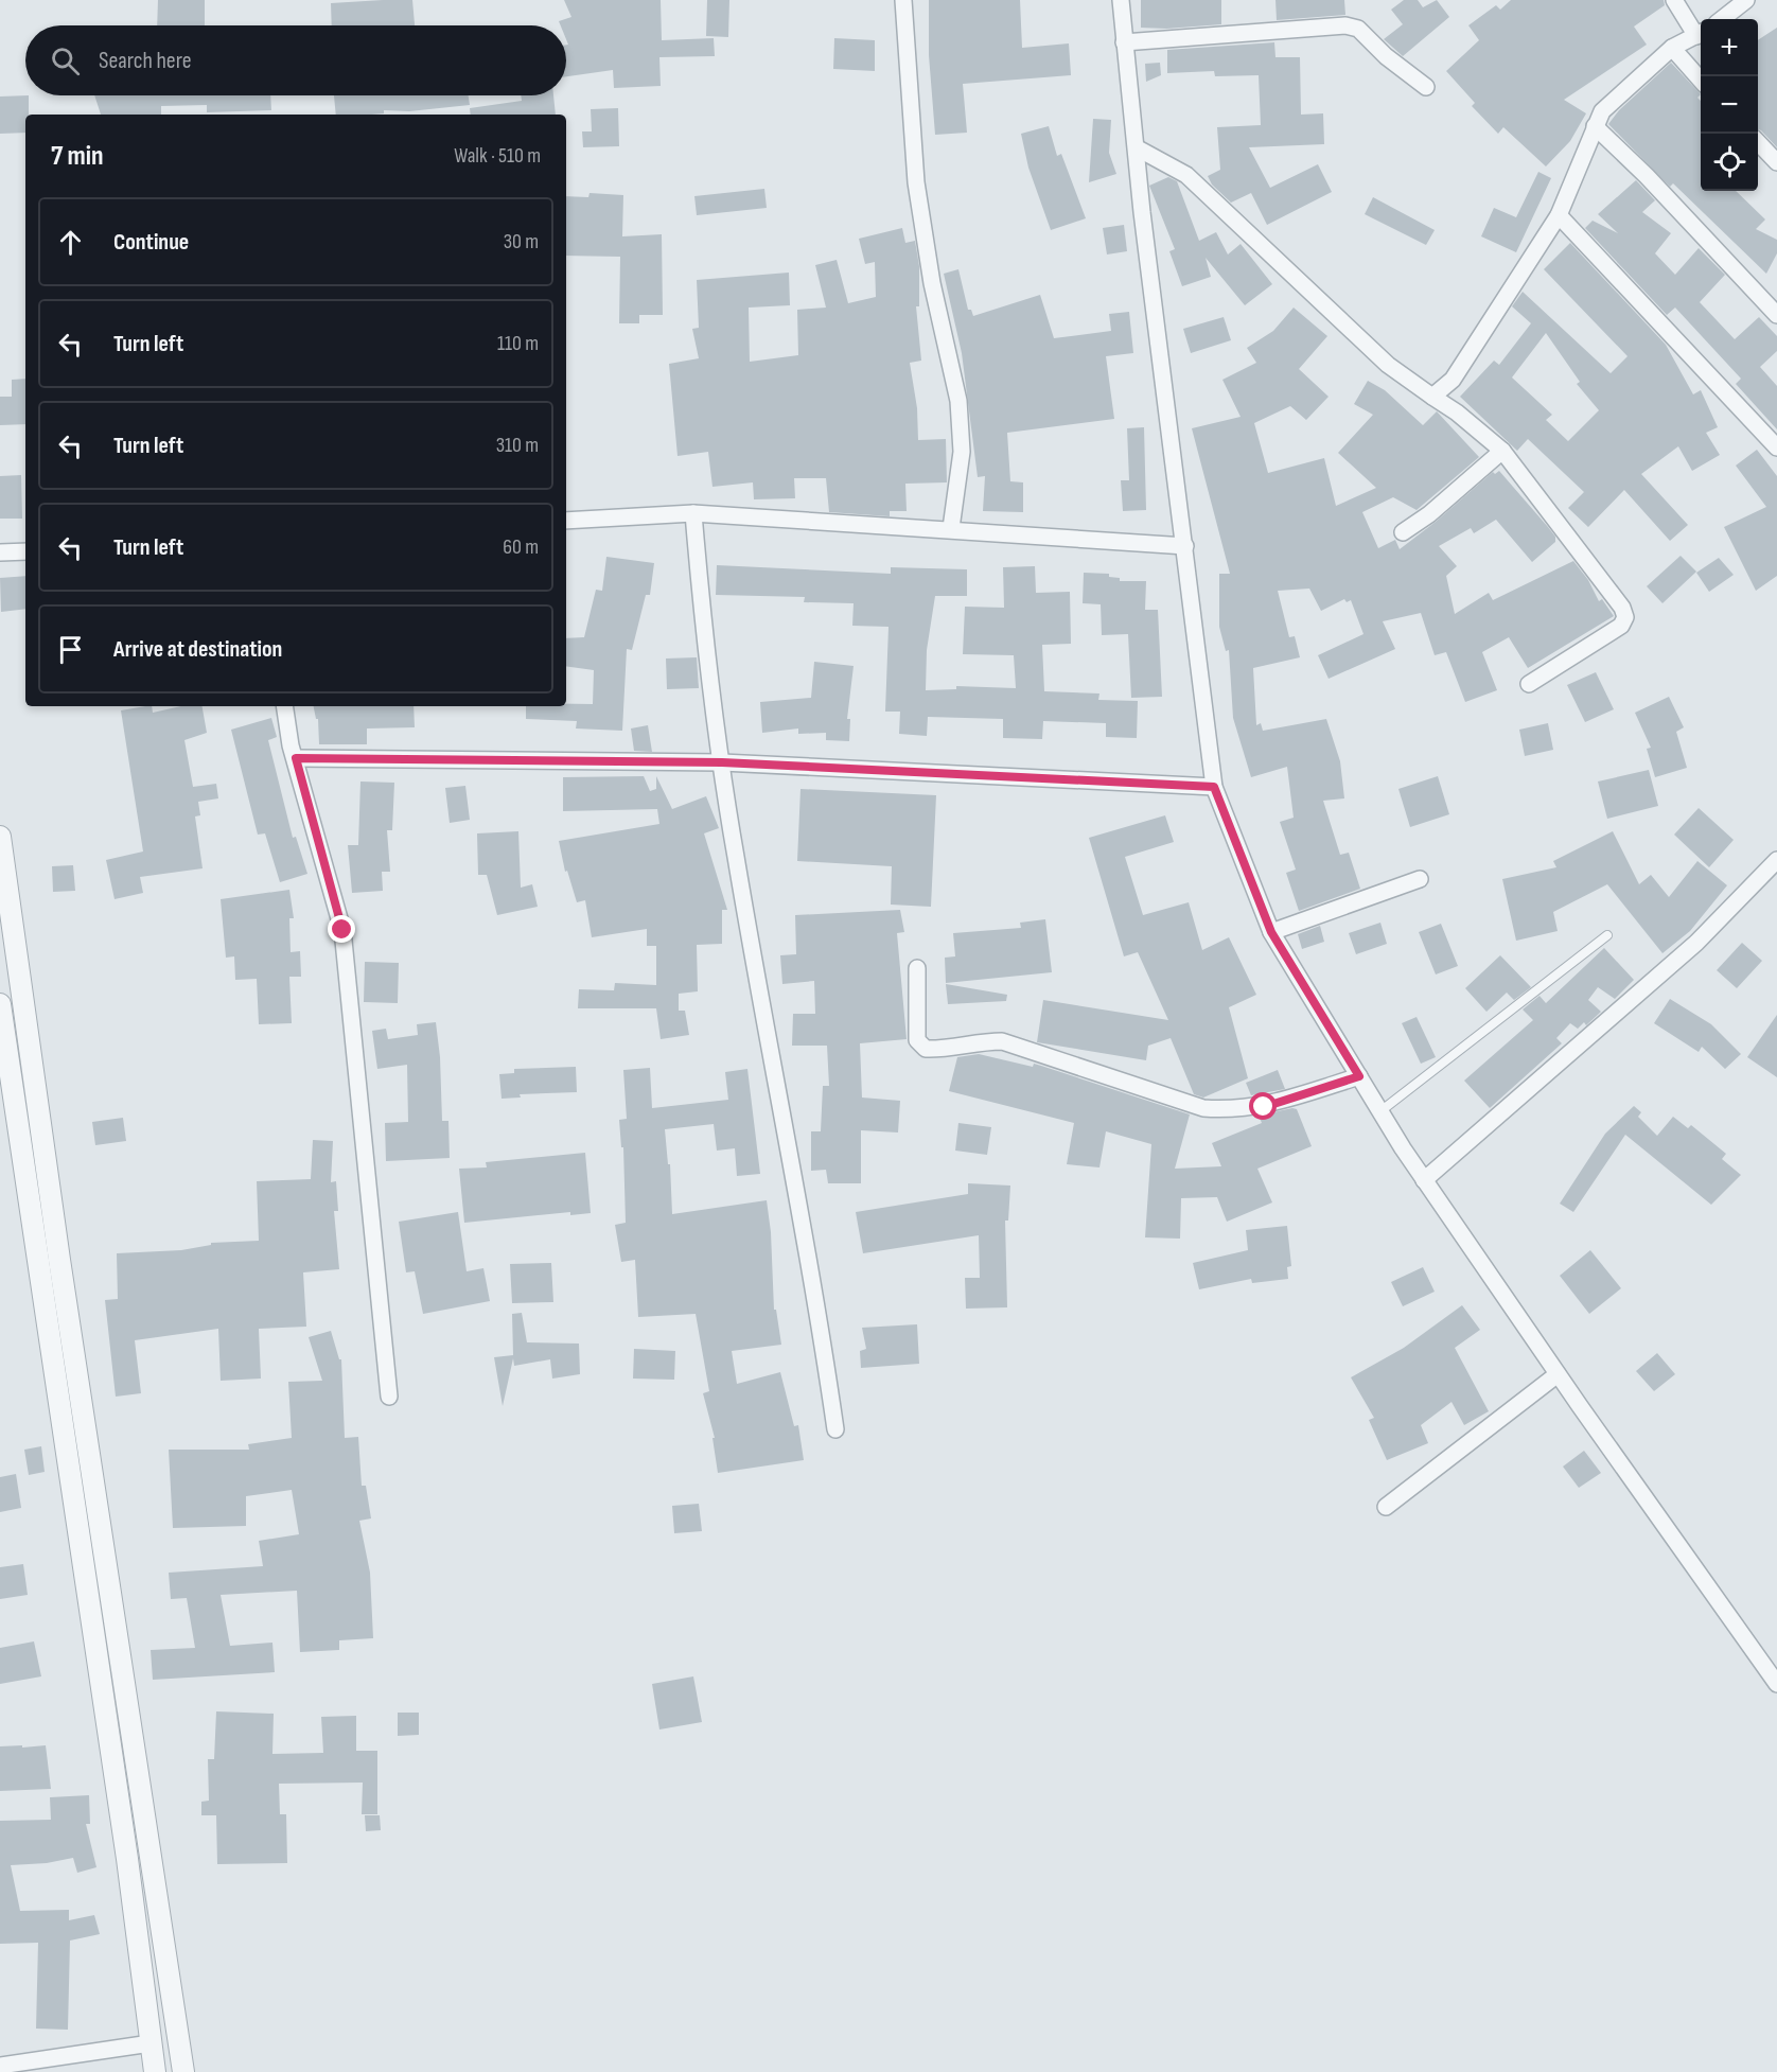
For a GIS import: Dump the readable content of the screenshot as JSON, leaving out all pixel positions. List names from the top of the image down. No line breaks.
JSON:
{"page":{"map_buttons":["+","−"],"search":"Search here","heading":["7 min","Walk · 510 m"],"list":[["Continue","30 m"],["Turn left","110 m"],["Turn left","310 m"],["Turn left","60 m"],"Arrive at destination"]}}
